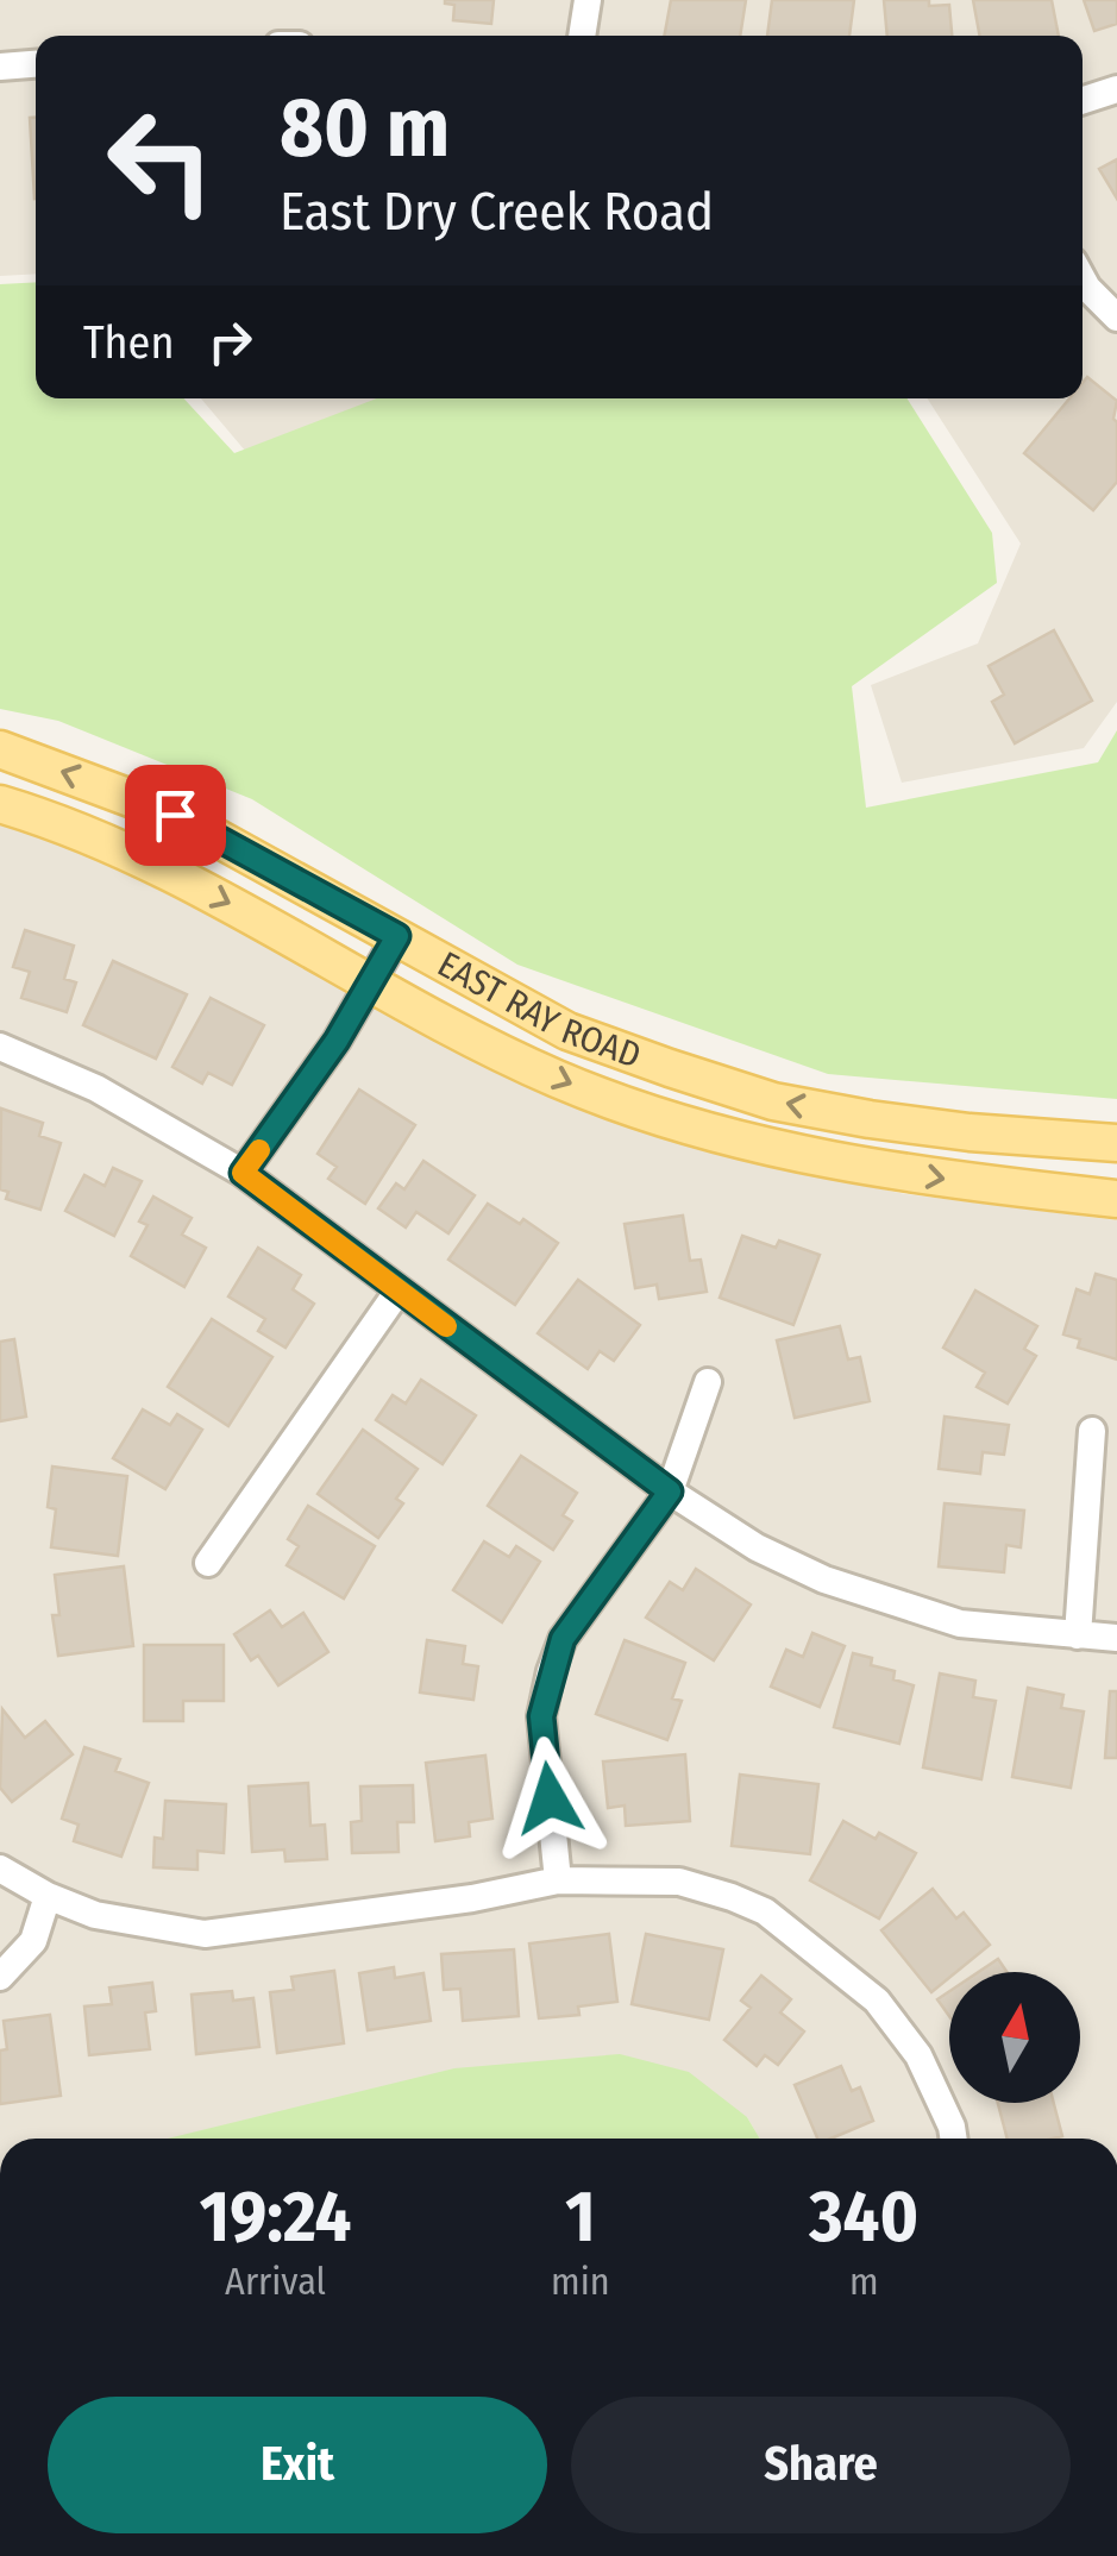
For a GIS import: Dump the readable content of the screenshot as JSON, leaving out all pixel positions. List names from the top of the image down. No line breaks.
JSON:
{"streets":{"main road":["EAST RAY ROAD"]},"north":"top","page":{"turn":["80 m","East Dry Creek Road"],"then":"Then","eta":["19:24","Arrival","1","min","340","m"],"buttons":["Exit","Share"]}}
